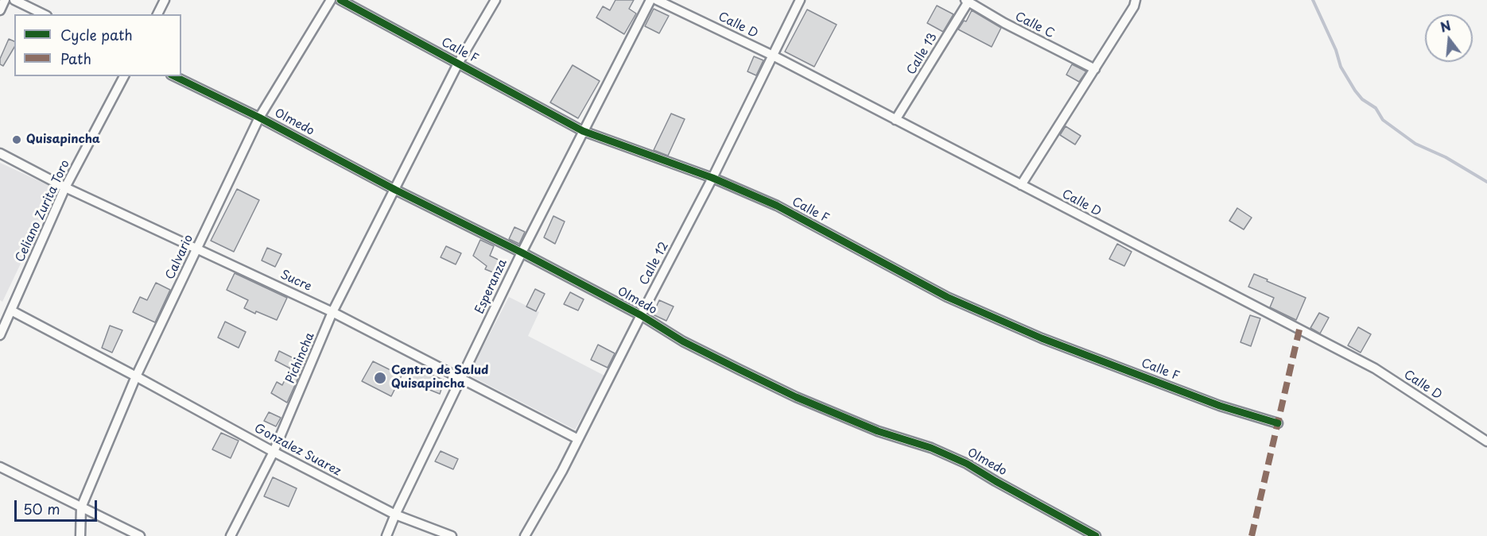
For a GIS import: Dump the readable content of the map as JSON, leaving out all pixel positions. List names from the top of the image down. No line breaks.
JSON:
{"streets":{"street":["Calle D","Calle C","Calle F","Calle 13","Olmedo","Celiano Zurita Toro","Calvario","Calle 12","Sucre","Esperanza","Pichincha","Gonzalez Suarez"]},"crossings":[["Calle D","Calle 13"],["Calle D","Calle 12"],["Calle C","Calle 13"],["Calle F","Calle 12"],["Calle F","Esperanza"],["Calle F","Pichincha"],["Olmedo","Calvario"],["Olmedo","Calle 12"],["Olmedo","Esperanza"],["Olmedo","Pichincha"],["Celiano Zurita Toro","Sucre"],["Celiano Zurita Toro","Gonzalez Suarez"],["Calvario","Sucre"],["Calvario","Gonzalez Suarez"],["Calle 12","Sucre"],["Sucre","Esperanza"],["Sucre","Pichincha"],["Esperanza","Gonzalez Suarez"],["Pichincha","Gonzalez Suarez"]],"places":["Quisapincha","Centro de Salud Quisapincha"],"legend":["Cycle path","Path"],"scale_bar":"50 m","north":"top"}
